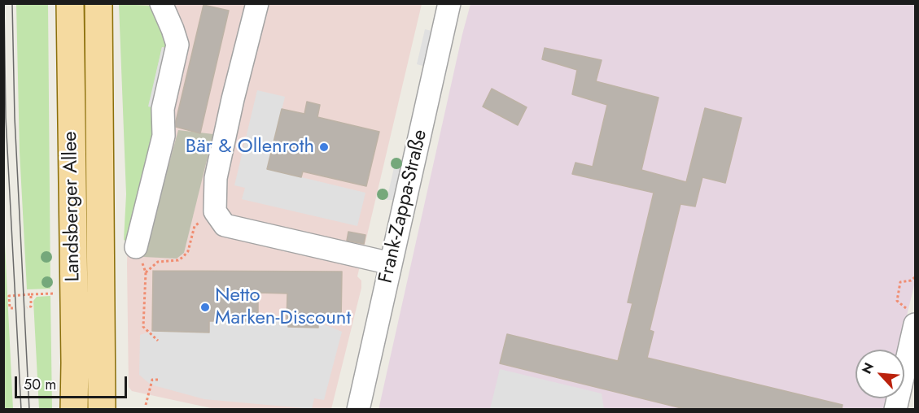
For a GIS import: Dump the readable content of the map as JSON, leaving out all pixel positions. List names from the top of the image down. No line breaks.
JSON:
{"streets":{"main road":["Landsberger Allee"],"street":["Frank-Zappa-Straße"]},"places":["Bär & Ollenroth","Netto Marken-Discount"],"scale_bar":"50 m","north":"top left"}
